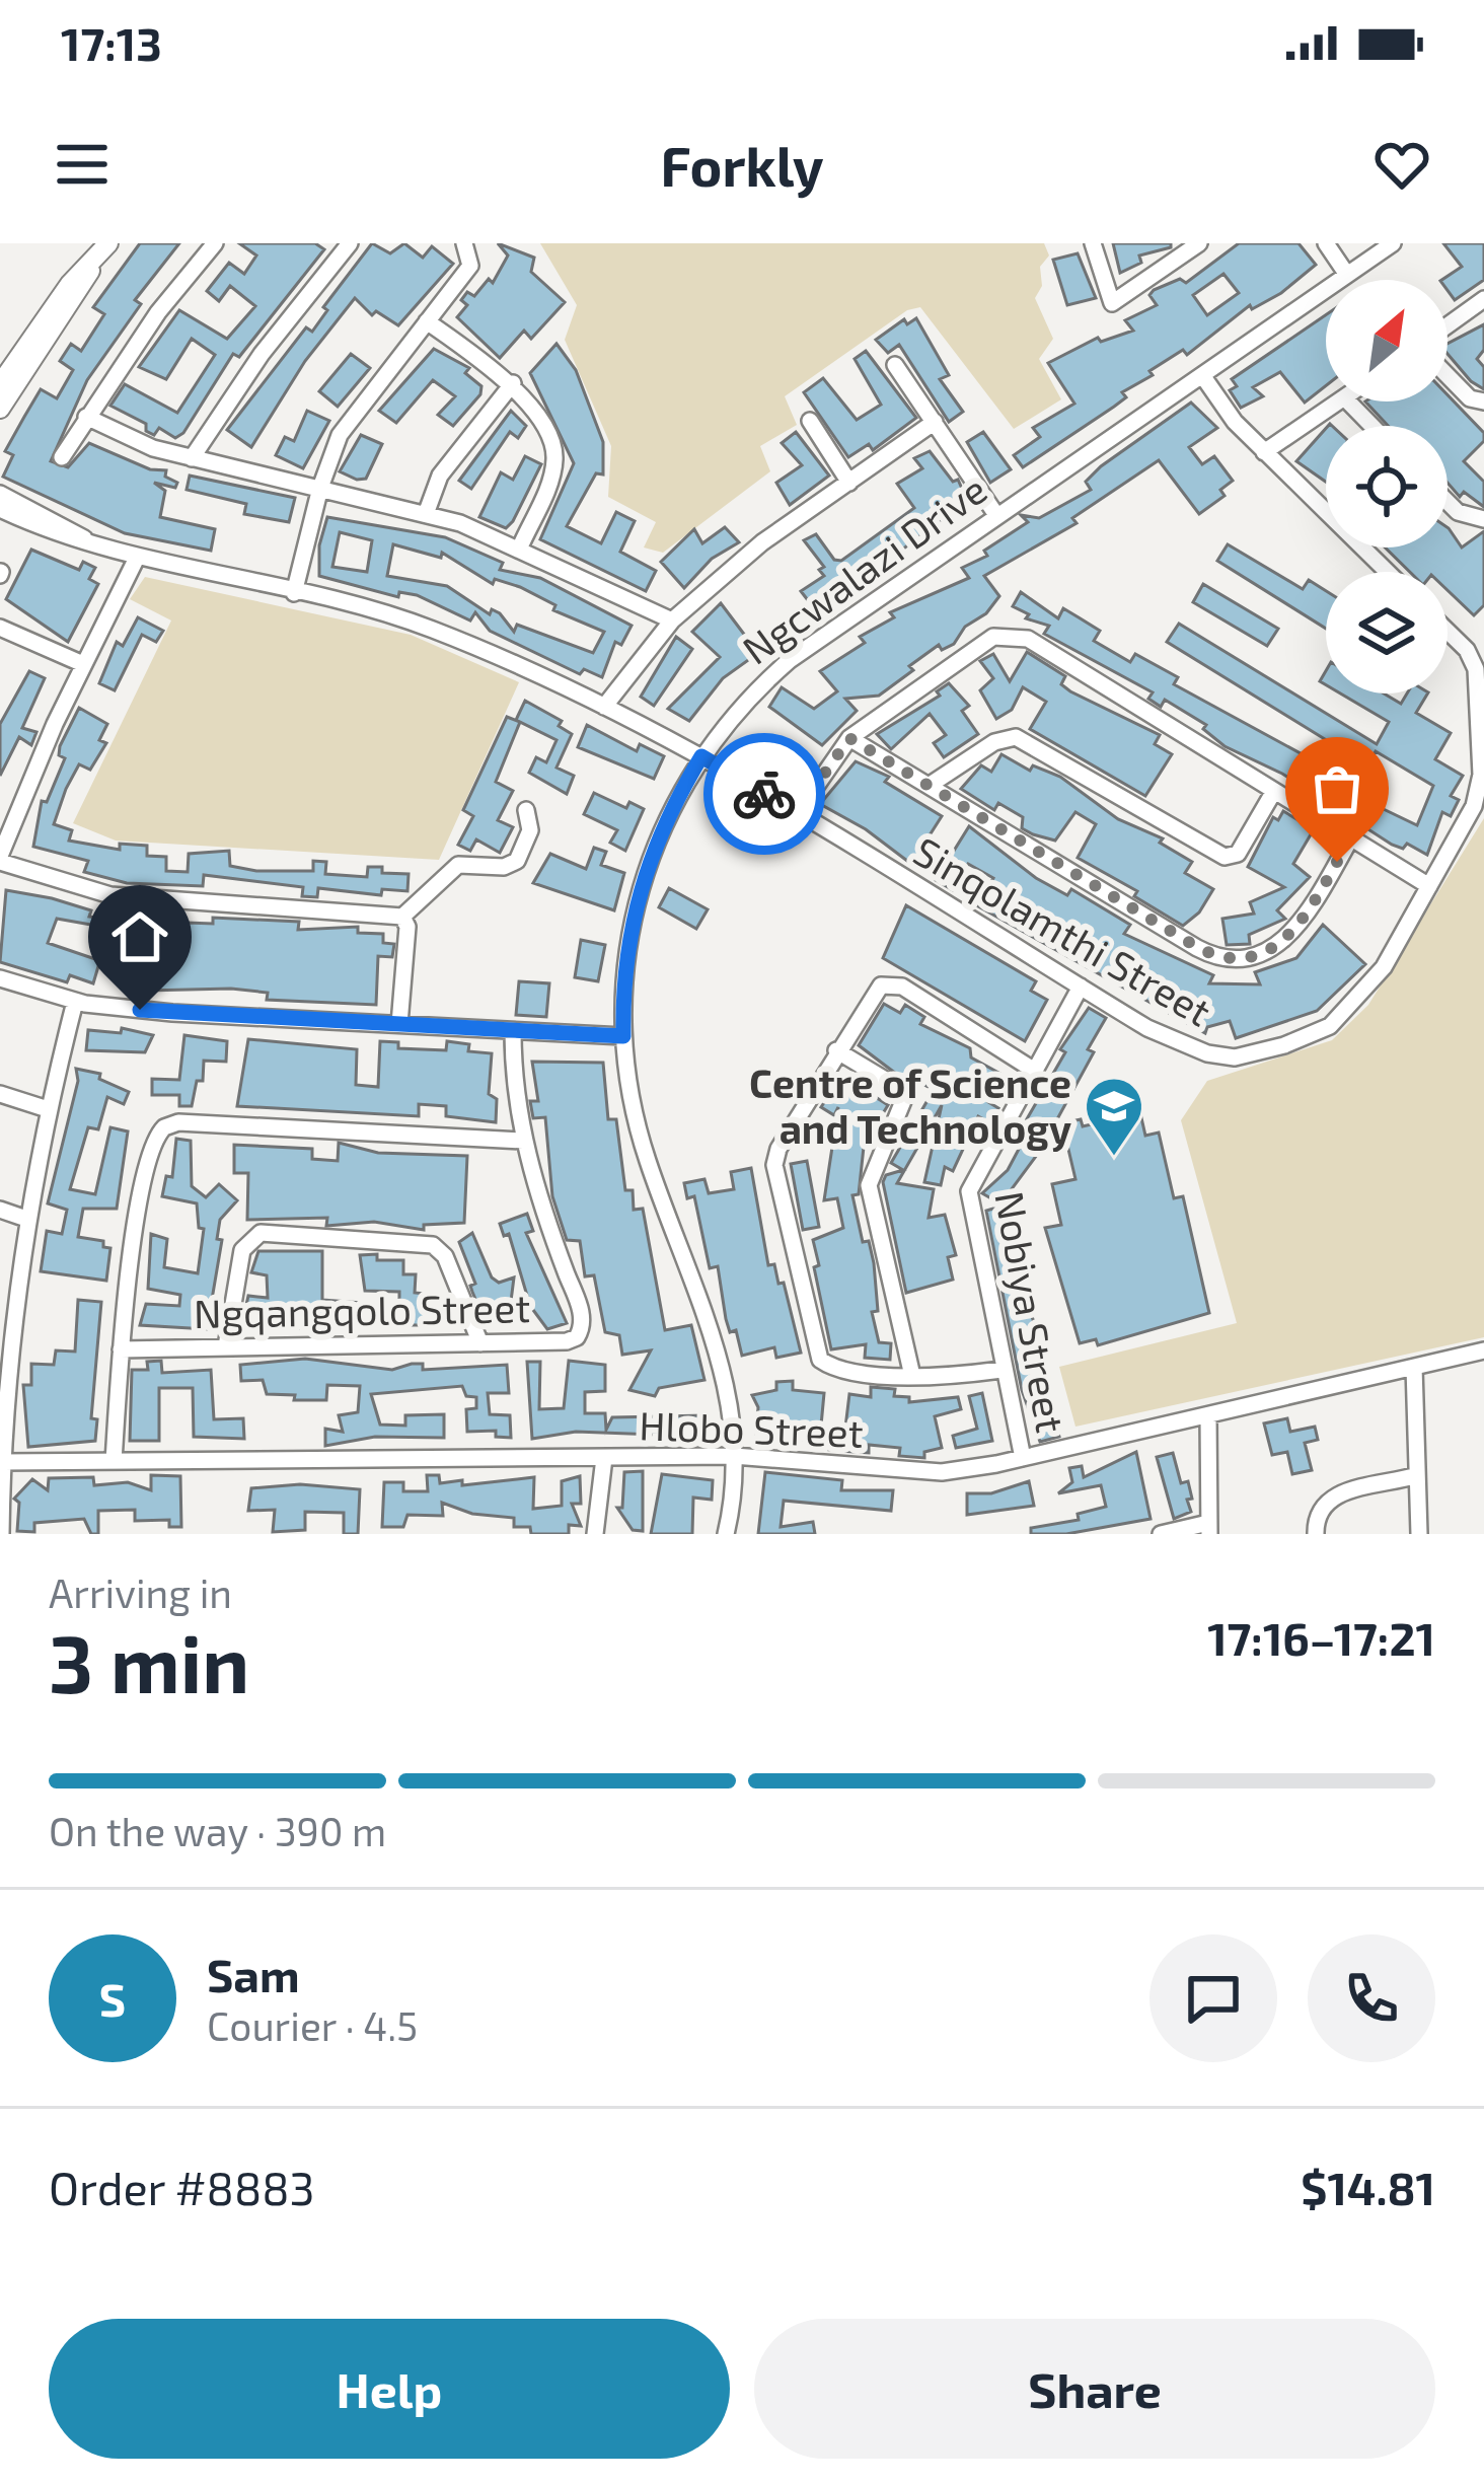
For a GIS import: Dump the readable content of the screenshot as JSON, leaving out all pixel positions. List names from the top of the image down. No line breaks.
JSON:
{"streets":{"street":["Ngcwalazi Drive","Sinqolamthi Street","Ngqangqolo Street","Nobiya Street","Hlobo Street"]},"crossings":[["Ngcwalazi Drive","Sinqolamthi Street"],["Ngcwalazi Drive","Hlobo Street"],["Sinqolamthi Street","Nobiya Street"],["Nobiya Street","Hlobo Street"]],"places":{"school or university":["Centre of Science and Technology"]},"north":"top right","page":{"status":"17:13","header":"Forkly","heading":["3 min","Arriving in","17:16–17:21"],"panel":["Sam","Courier · 4.5","Order #8883","$14.81"],"bar":"On the way · 390 m","round":"S","buttons":["Help","Share"]}}
